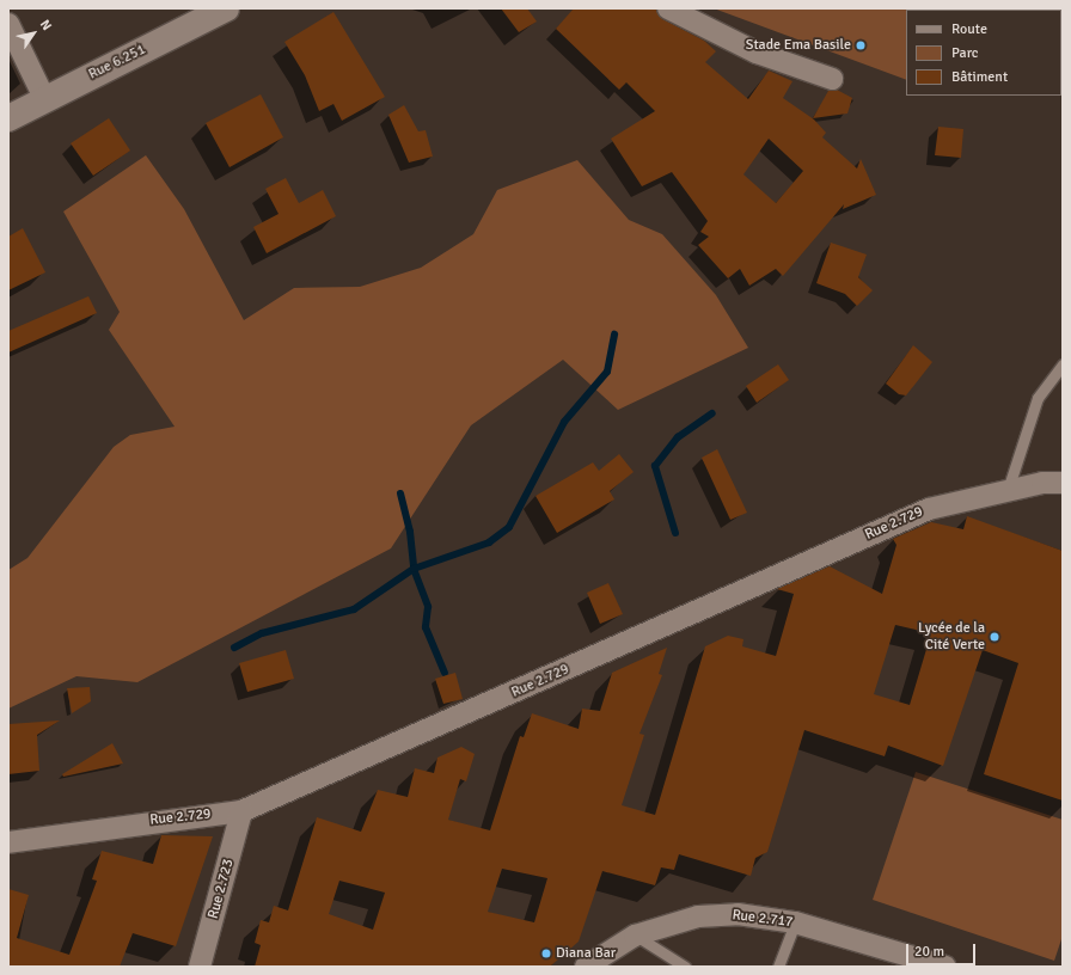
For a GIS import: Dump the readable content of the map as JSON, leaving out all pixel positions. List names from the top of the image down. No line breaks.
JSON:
{"streets":{"main road":["Rue 6.251"],"street":["Rue 2.729","Rue 2.723","Rue 2.717"]},"crossings":[["Rue 2.729","Rue 2.723"]],"places":["Stade Ema Basile","Lycée de la Cité Verte","Diana Bar"],"legend":["Route","Parc","Bâtiment"],"scale_bar":"20 m","north":"top right"}
